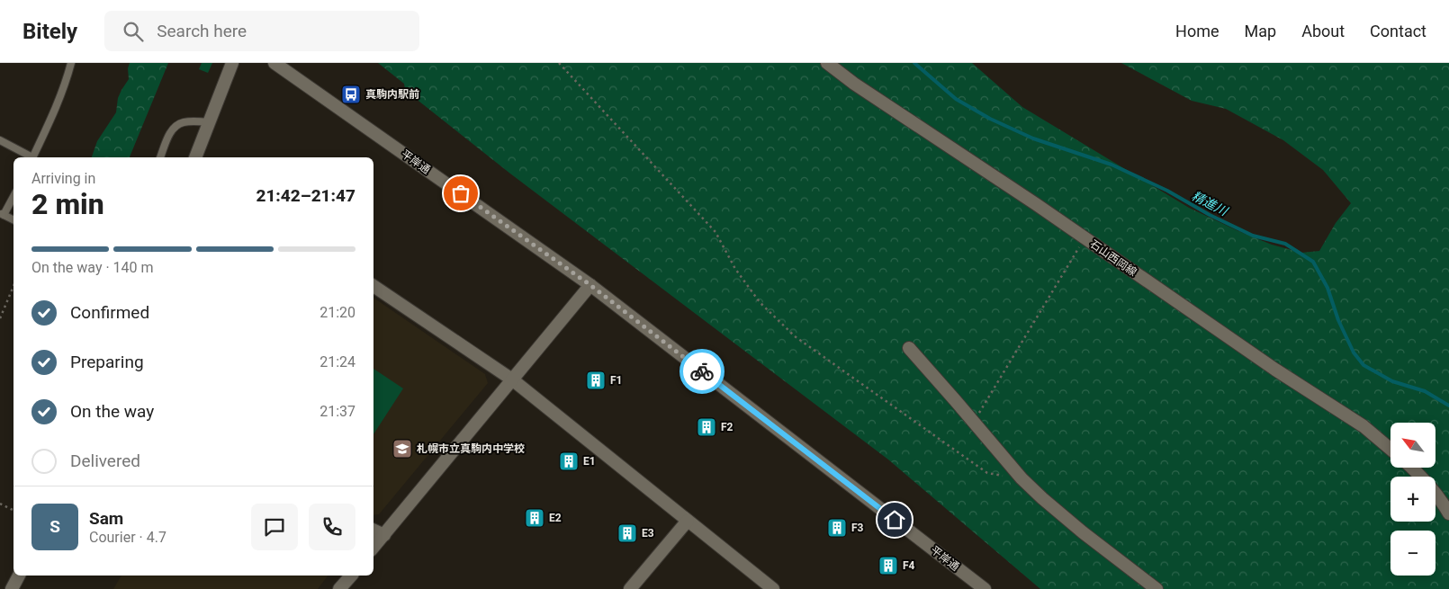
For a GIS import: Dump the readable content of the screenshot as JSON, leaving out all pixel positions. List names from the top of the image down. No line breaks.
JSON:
{"streets":{"street":["平岸通","石山西岡線"]},"water":["精進川"],"places":{"bus stop":["真駒内駅前"],"building":["F1","F2","E1","E2","F3","E3","F4"],"school or university":["札幌市立真駒内中学校"]},"north":"top left","page":{"header":"Bitely","search":"Search here","nav":["Home","Map","About","Contact"],"heading":["2 min","Arriving in","21:42–21:47"],"panel":["Sam","Courier · 4.7"],"bar":"On the way · 140 m","list":[["Confirmed","21:20"],["Preparing","21:24"],["On the way","21:37"],"Delivered"],"map_buttons":["+","−"],"round":"S"}}
